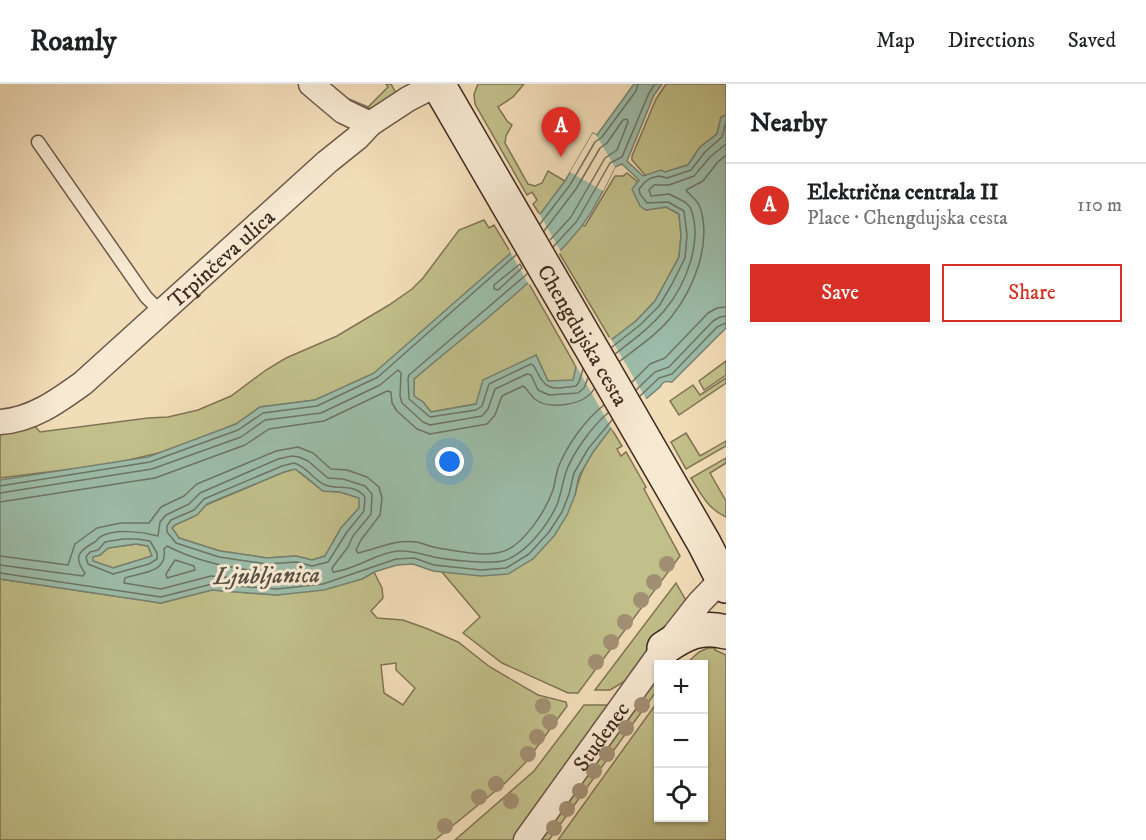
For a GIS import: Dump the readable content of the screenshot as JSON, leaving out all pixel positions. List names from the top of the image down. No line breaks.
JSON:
{"streets":{"street":["Trpinčeva ulica","Chengdujska cesta","Studenec"]},"crossings":[["Trpinčeva ulica","Chengdujska cesta"],["Chengdujska cesta","Studenec"]],"water":["Ljubljanica"],"page":{"header":"Roamly","nav":["Map","Directions","Saved"],"heading":"Nearby","pins":"A","list":[{"mark":"A","name":"Električna centrala II","note":"Place · Chengdujska cesta","value":"110 m"}],"buttons":["Save","Share"],"map_buttons":["+","−"]}}
